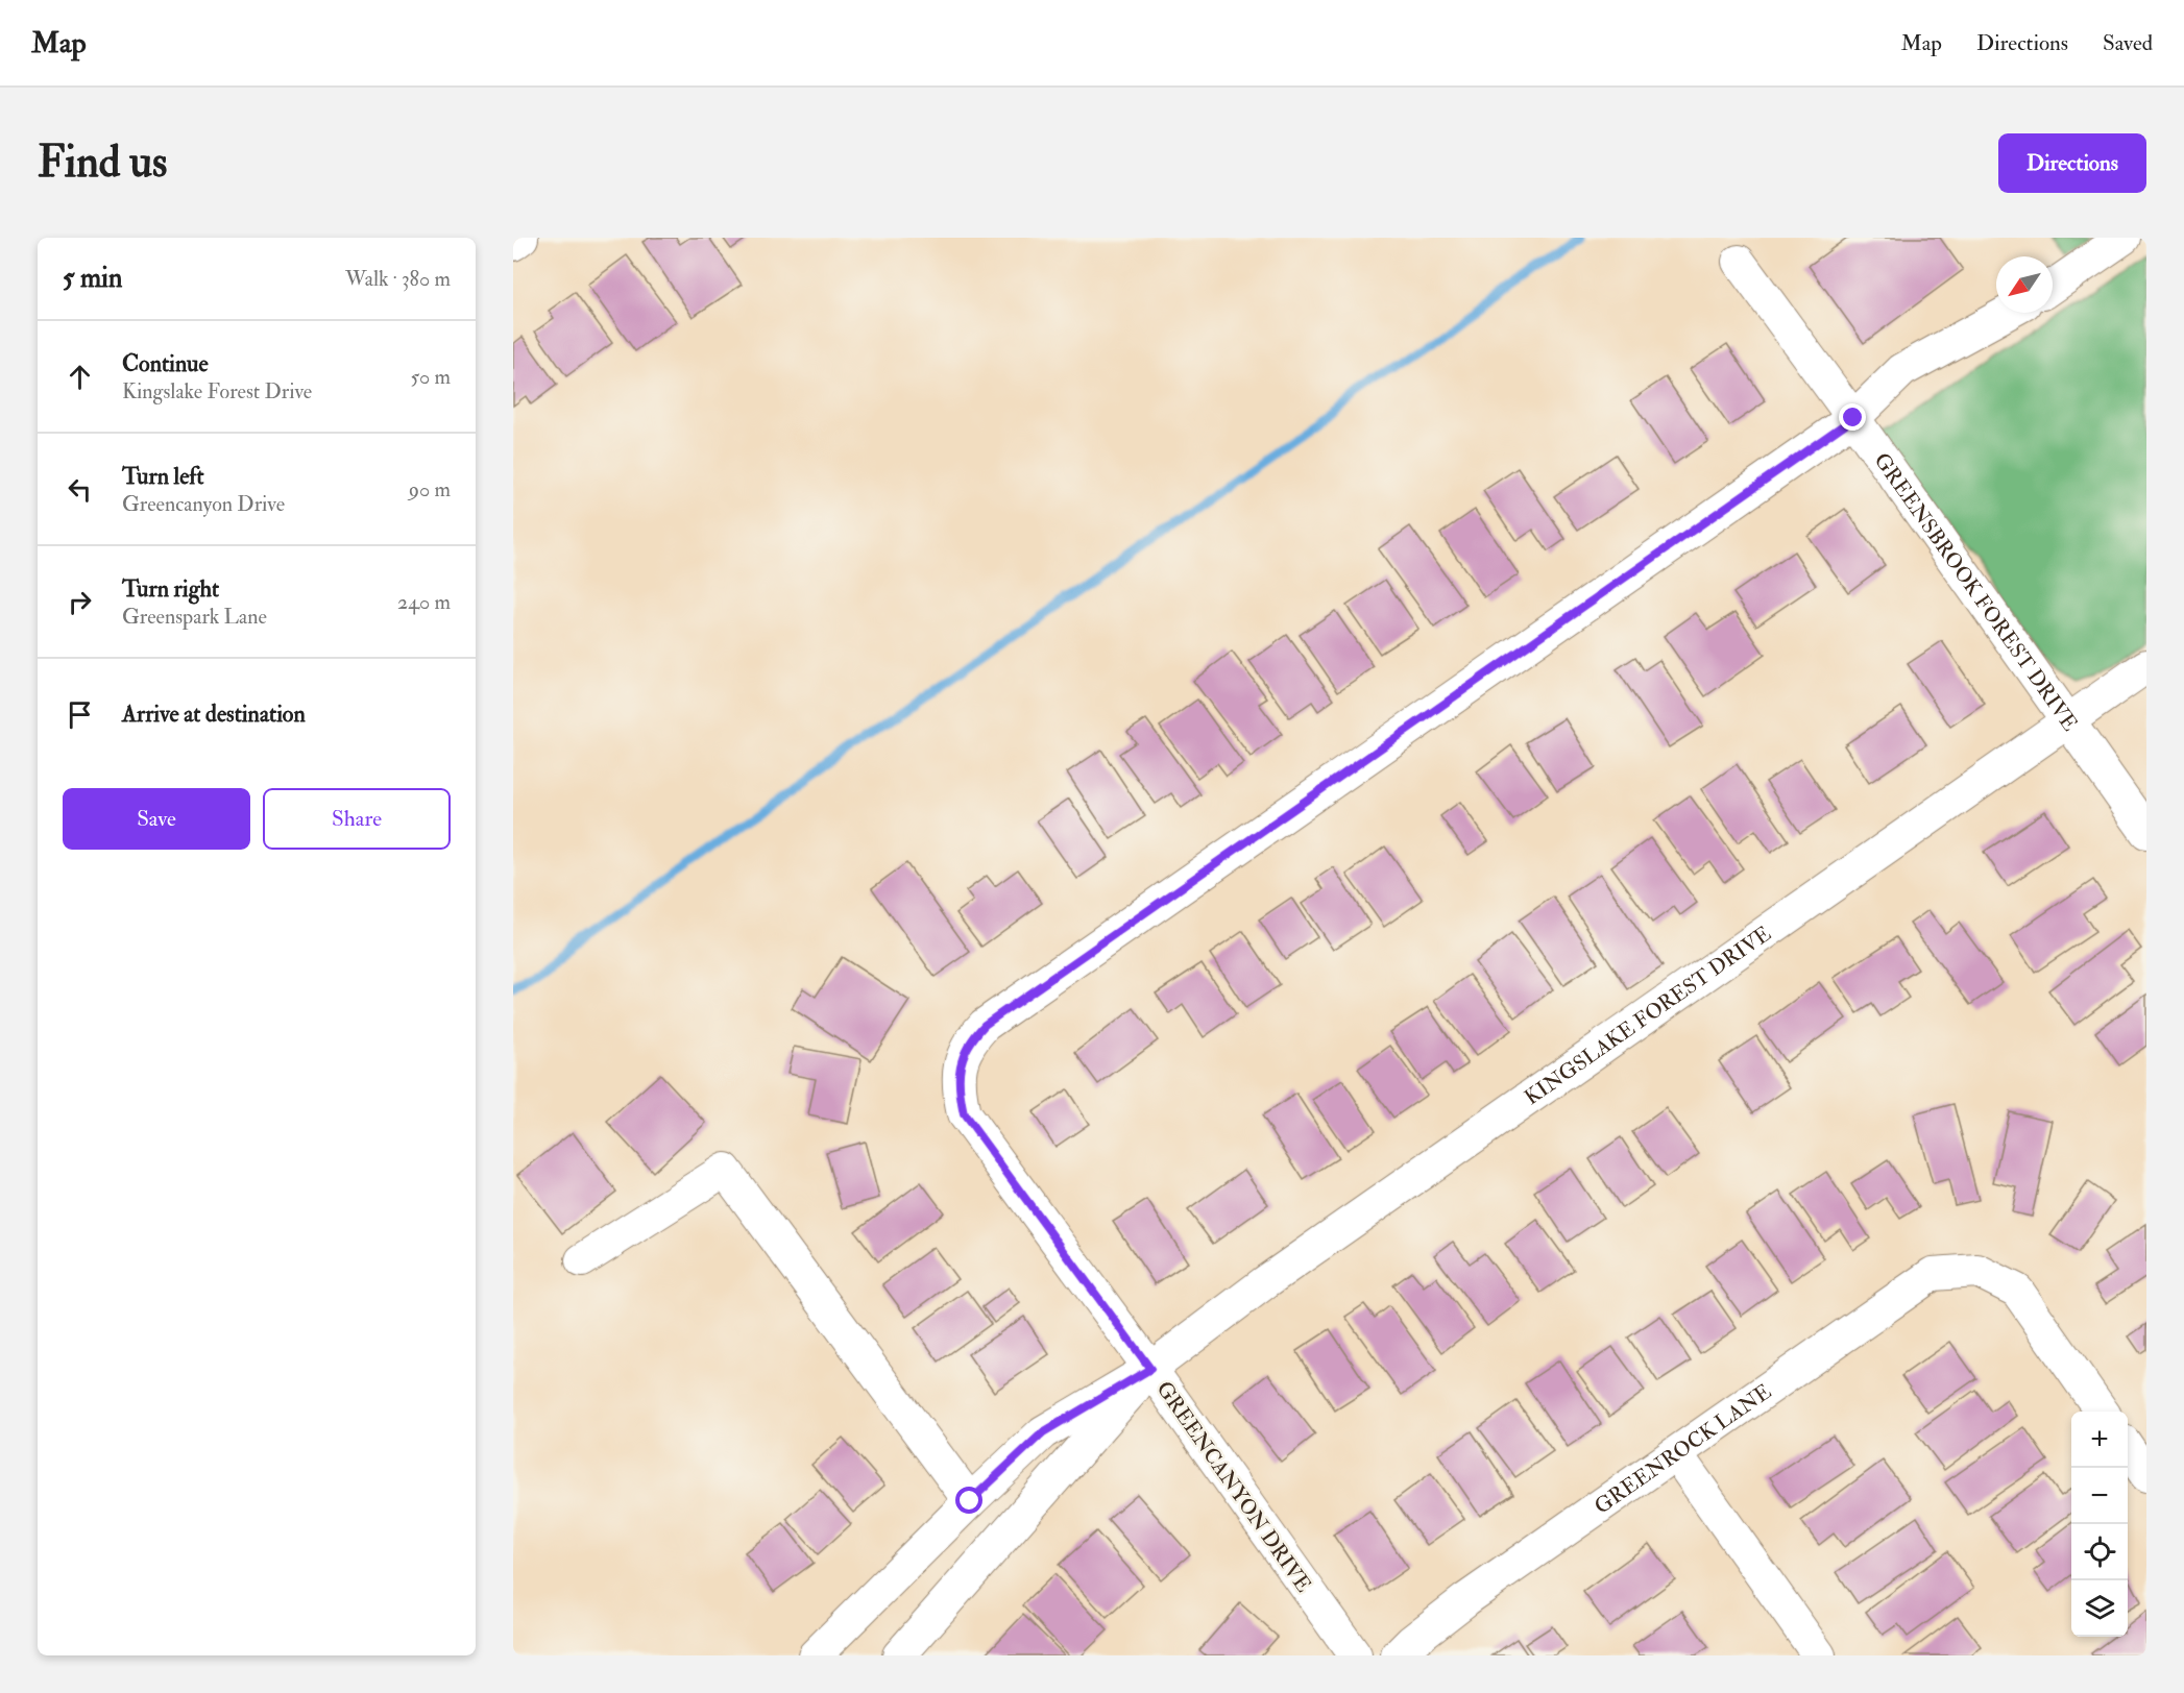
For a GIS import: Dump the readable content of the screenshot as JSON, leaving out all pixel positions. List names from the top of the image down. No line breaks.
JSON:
{"streets":{"street":["GREENSBROOK FOREST DRIVE","KINGSLAKE FOREST DRIVE","GREENROCK LANE","GREENCANYON DRIVE"]},"crossings":[["GREENSBROOK FOREST DRIVE","KINGSLAKE FOREST DRIVE"],["GREENSBROOK FOREST DRIVE","GREENCANYON DRIVE"],["KINGSLAKE FOREST DRIVE","GREENCANYON DRIVE"]],"north":"bottom left","page":{"header":"Map","nav":["Map","Directions","Saved"],"buttons":["Directions",["Save","Share"]],"title":"Find us","heading":["5 min","Walk · 380 m"],"list":[["Continue","Kingslake Forest Drive","50 m"],["Turn left","Greencanyon Drive","90 m"],["Turn right","Greenspark Lane","240 m"],"Arrive at destination"],"map_buttons":["+","−"]}}
